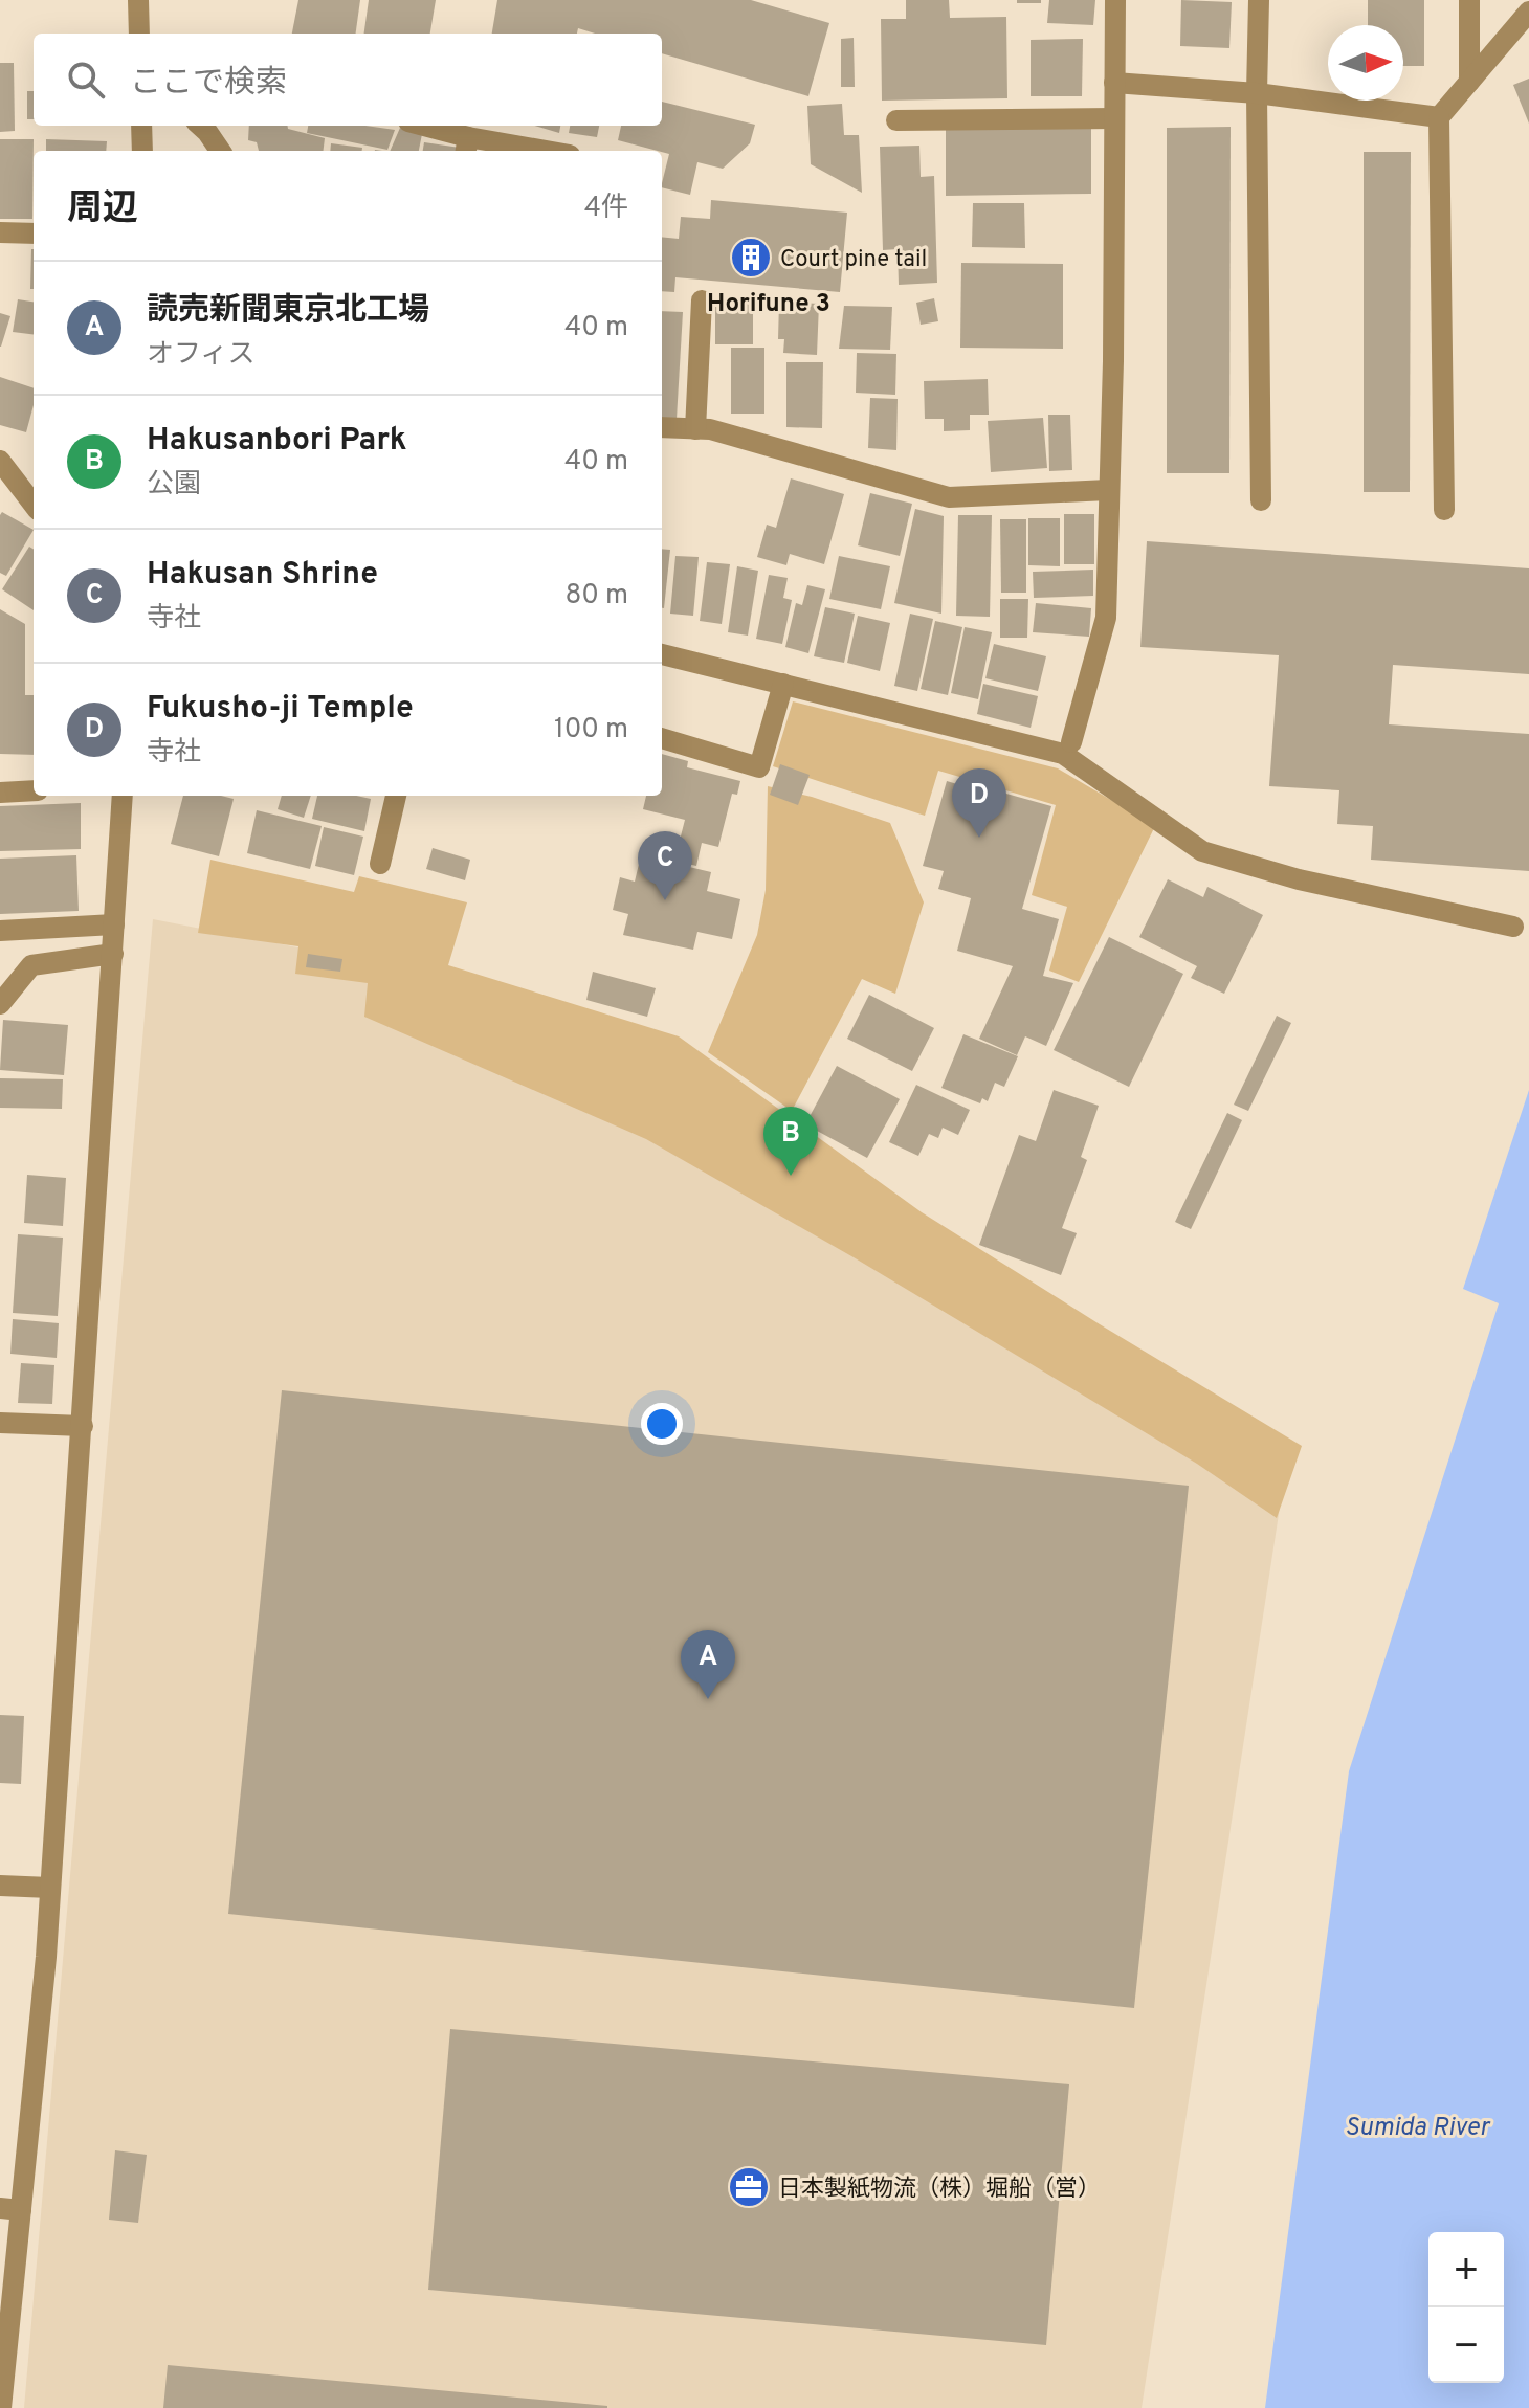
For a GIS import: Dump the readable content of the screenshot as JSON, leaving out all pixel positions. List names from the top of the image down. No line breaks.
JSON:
{"districts":["Horifune 3"],"water":["Sumida River"],"places":{"building":["Court pine tail"],"office":["日本製紙物流（株）堀船（営）"]},"north":"right","page":{"search":"ここで検索","heading":["周辺","4件"],"list":[{"mark":"A","name":"読売新聞東京北工場","note":"オフィス","value":"40 m"},{"mark":"B","name":"Hakusanbori Park","note":"公園","value":"40 m"},{"mark":"C","name":"Hakusan Shrine","note":"寺社","value":"80 m"},{"mark":"D","name":"Fukusho-ji Temple","note":"寺社","value":"100 m"}],"pins":["D","C","B","A"],"map_buttons":["+","−"]}}
